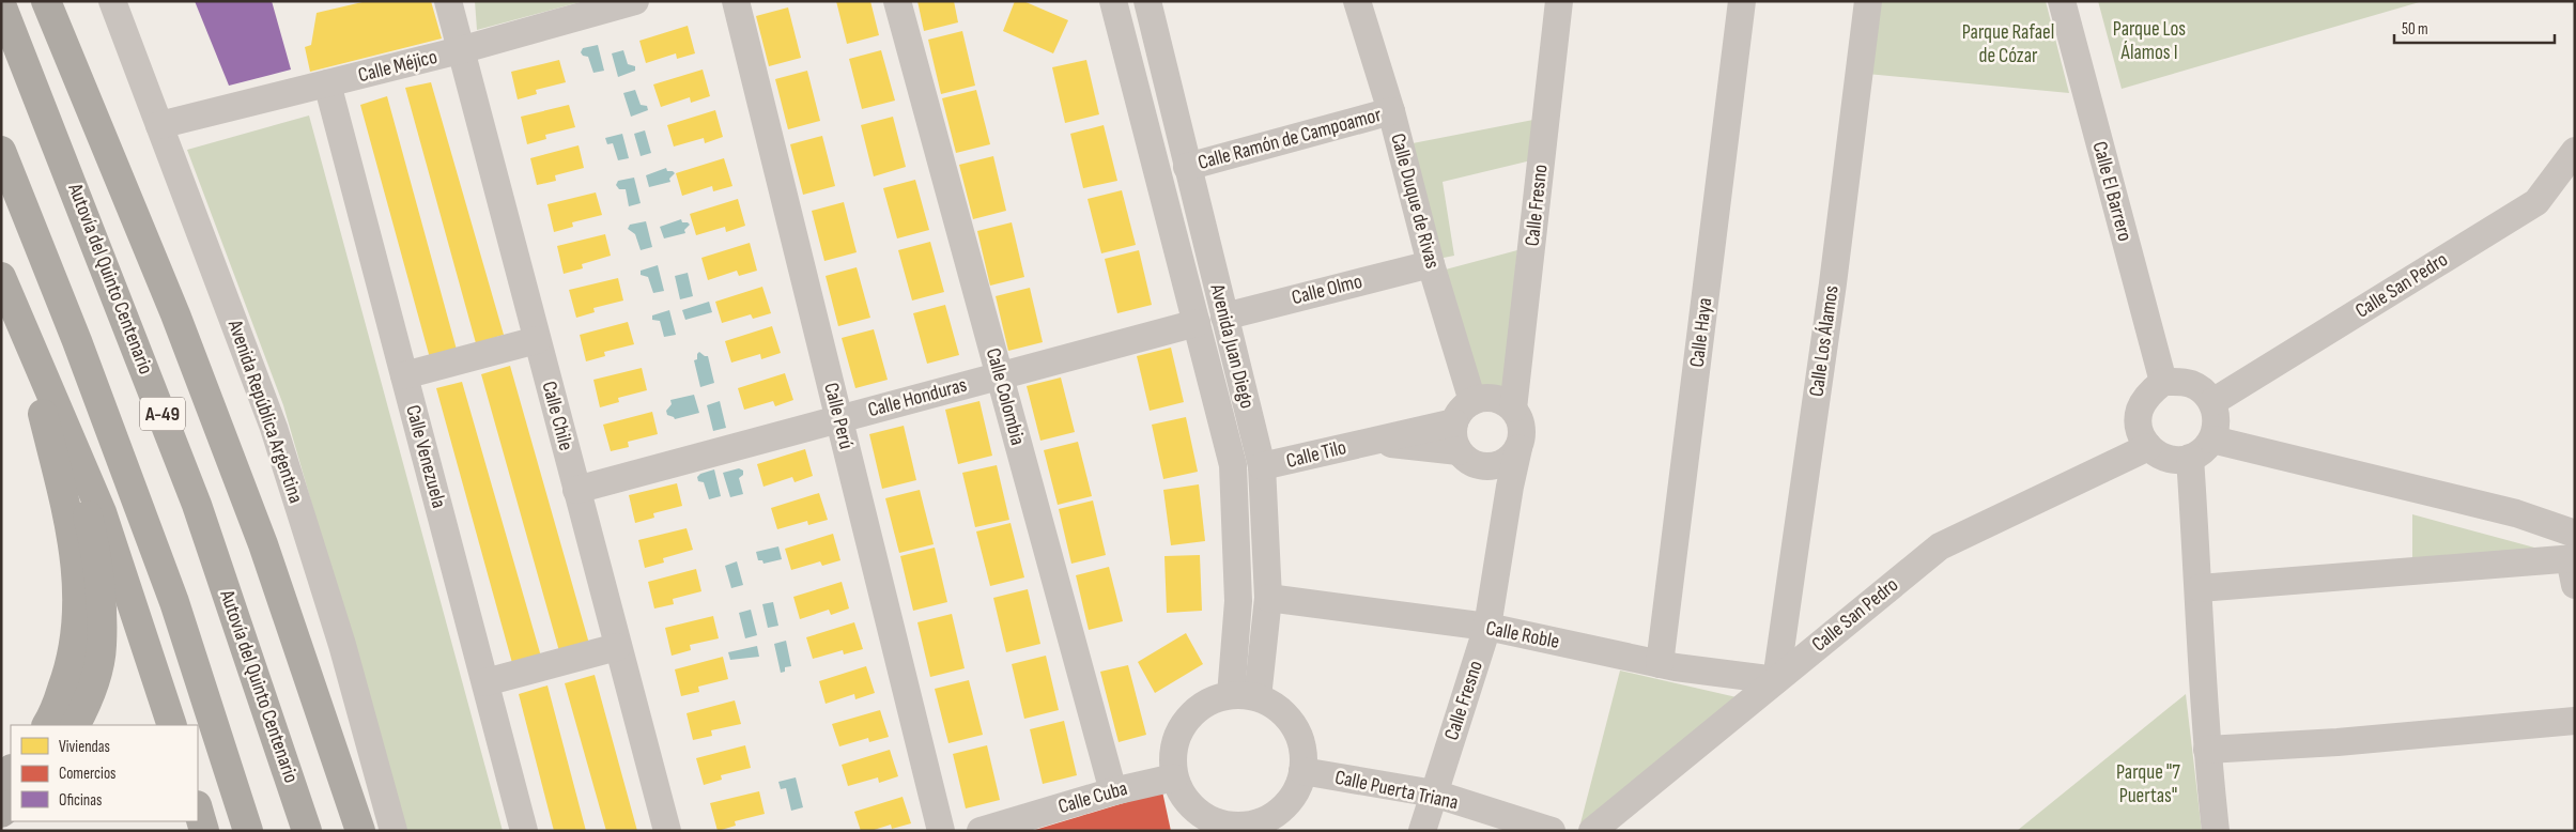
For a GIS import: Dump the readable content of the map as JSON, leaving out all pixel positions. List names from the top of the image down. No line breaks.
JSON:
{"streets":{"highway":["Autovía del Quinto Centenario","A-49"],"street":["Calle Méjico","Calle Ramón de Campoamor","Calle El Barrero","Calle Duque de Rivas","Calle Fresno","Calle San Pedro","Calle Olmo","Calle Haya","Calle Los Álamos","Avenida Juan Diego","Calle Colombia","Calle Honduras","Avenida República Argentina","Calle Chile","Calle Perú","Calle Tilo","Calle Venezuela","Calle Roble","Calle Puerta Triana","Calle Cuba"]},"crossings":[["Calle Méjico","Avenida República Argentina"],["Calle Méjico","Calle Chile"],["Calle Méjico","Calle Venezuela"],["Calle Ramón de Campoamor","Calle Duque de Rivas"],["Calle Ramón de Campoamor","Avenida Juan Diego"],["Calle El Barrero","Calle San Pedro"],["Calle Duque de Rivas","Calle Fresno"],["Calle Duque de Rivas","Calle Olmo"],["Calle Duque de Rivas","Calle Tilo"],["Calle Fresno","Calle Tilo"],["Calle Fresno","Calle Roble"],["Calle Fresno","Calle Puerta Triana"],["Calle San Pedro","Calle Los Álamos"],["Calle San Pedro","Calle Roble"],["Calle Olmo","Avenida Juan Diego"],["Calle Haya","Calle Roble"],["Calle Los Álamos","Calle Roble"],["Avenida Juan Diego","Calle Honduras"],["Avenida Juan Diego","Calle Tilo"],["Avenida Juan Diego","Calle Roble"],["Avenida Juan Diego","Calle Puerta Triana"],["Avenida Juan Diego","Calle Cuba"],["Calle Colombia","Calle Honduras"],["Calle Colombia","Calle Cuba"],["Calle Honduras","Calle Chile"],["Calle Honduras","Calle Perú"],["Calle Puerta Triana","Calle Cuba"]],"parks":["Parque Los Álamos I","Parque Rafael de Cózar","Parque \"7 Puertas\""],"legend":["Viviendas","Comercios","Oficinas"],"scale_bar":"50 m"}
